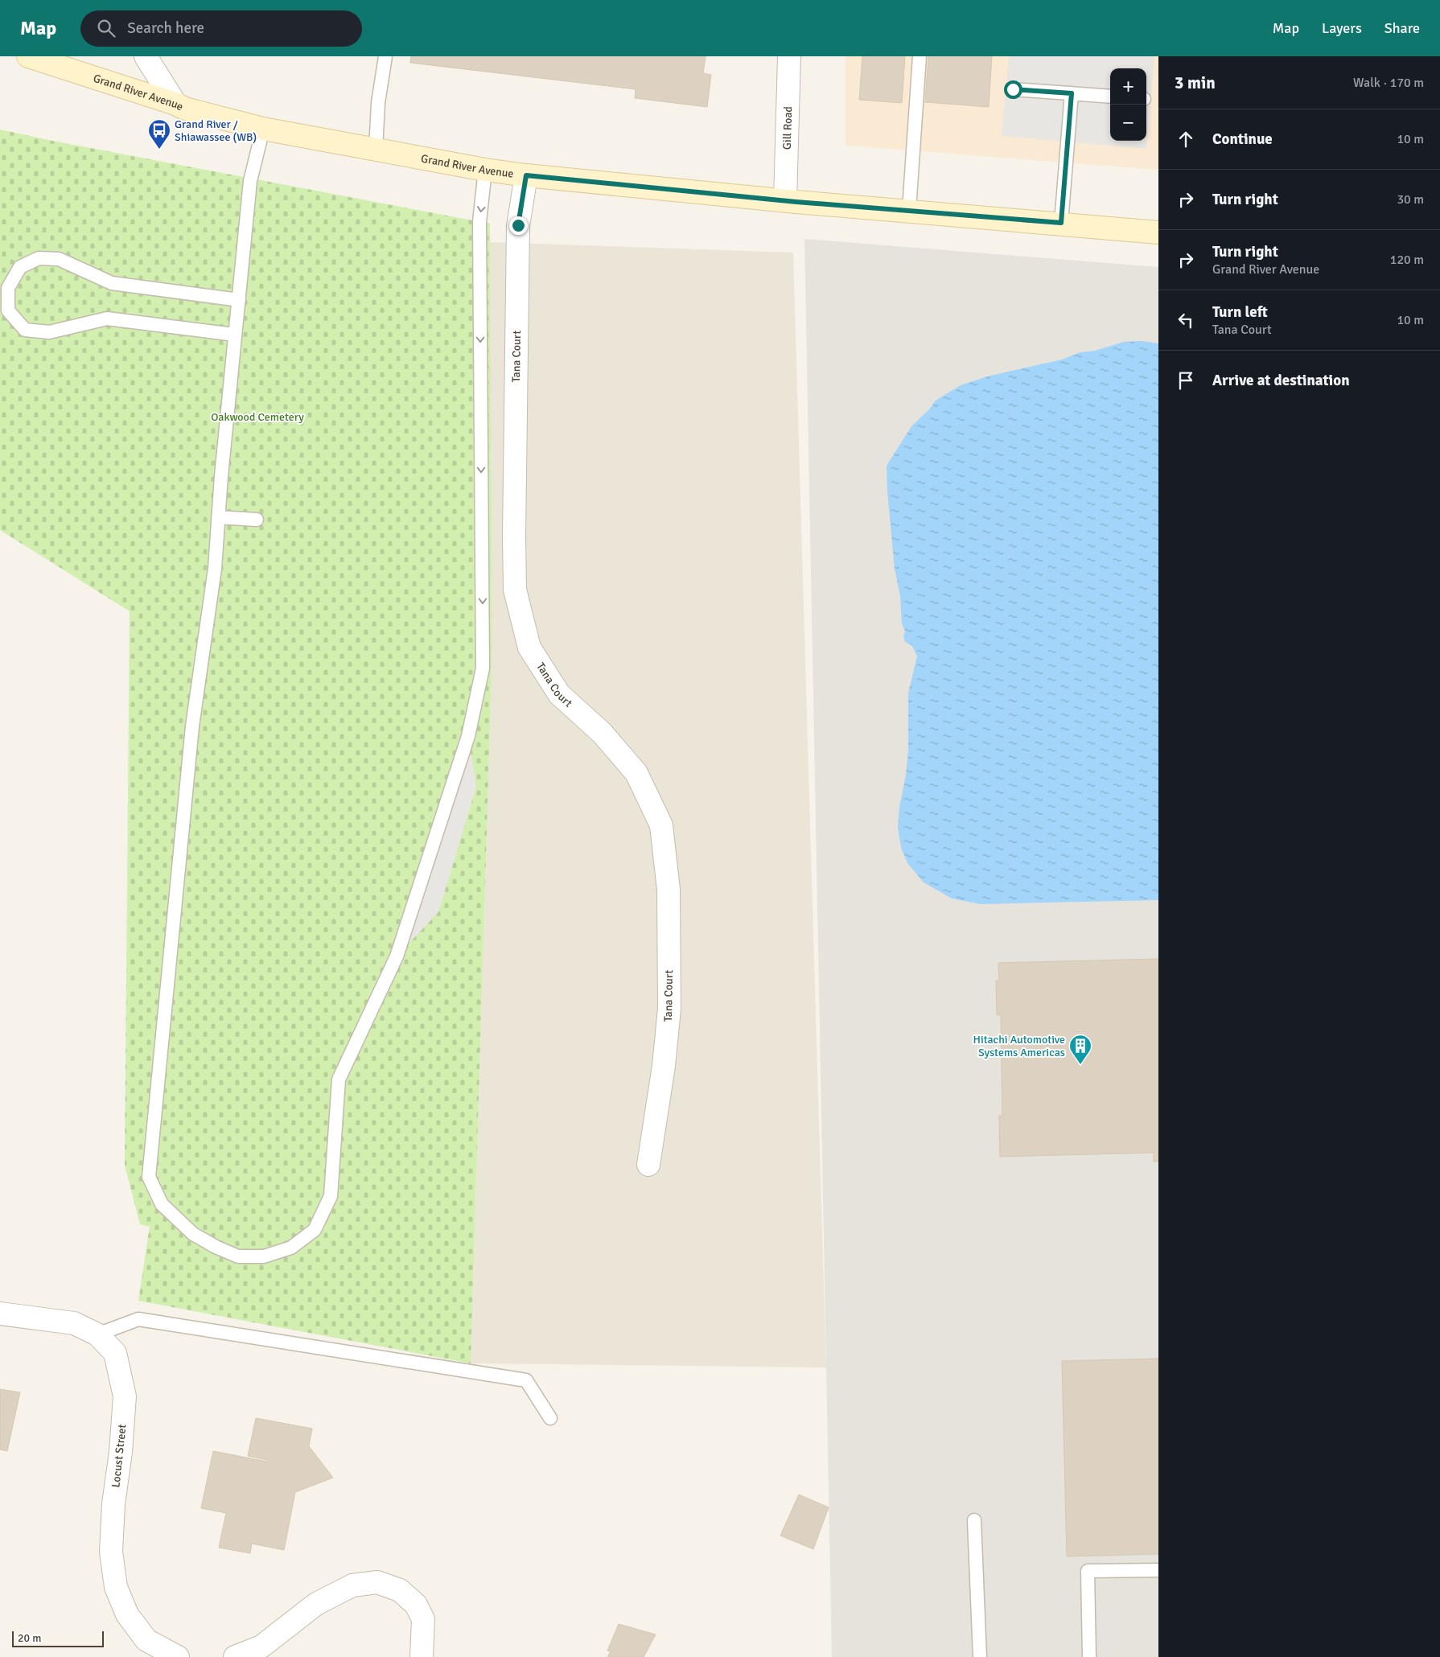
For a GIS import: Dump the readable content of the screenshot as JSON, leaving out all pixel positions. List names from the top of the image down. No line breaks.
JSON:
{"streets":{"main road":["Grand River Avenue"],"street":["Gill Road","Tana Court","Locust Street"]},"crossings":[["Grand River Avenue","Gill Road"],["Grand River Avenue","Tana Court"]],"parks":["Oakwood Cemetery"],"places":{"bus stop":["Grand River / Shiawassee (WB)"],"building":["Hitachi Automotive Systems Americas"]},"scale_bar":"20 m","page":{"header":"Map","search":"Search here","nav":["Map","Layers","Share"],"heading":["3 min","Walk · 170 m"],"map_buttons":["+","−"],"list":[["Continue","10 m"],["Turn right","30 m"],["Turn right","Grand River Avenue","120 m"],["Turn left","Tana Court","10 m"],"Arrive at destination"],"scale":"20 m"}}
